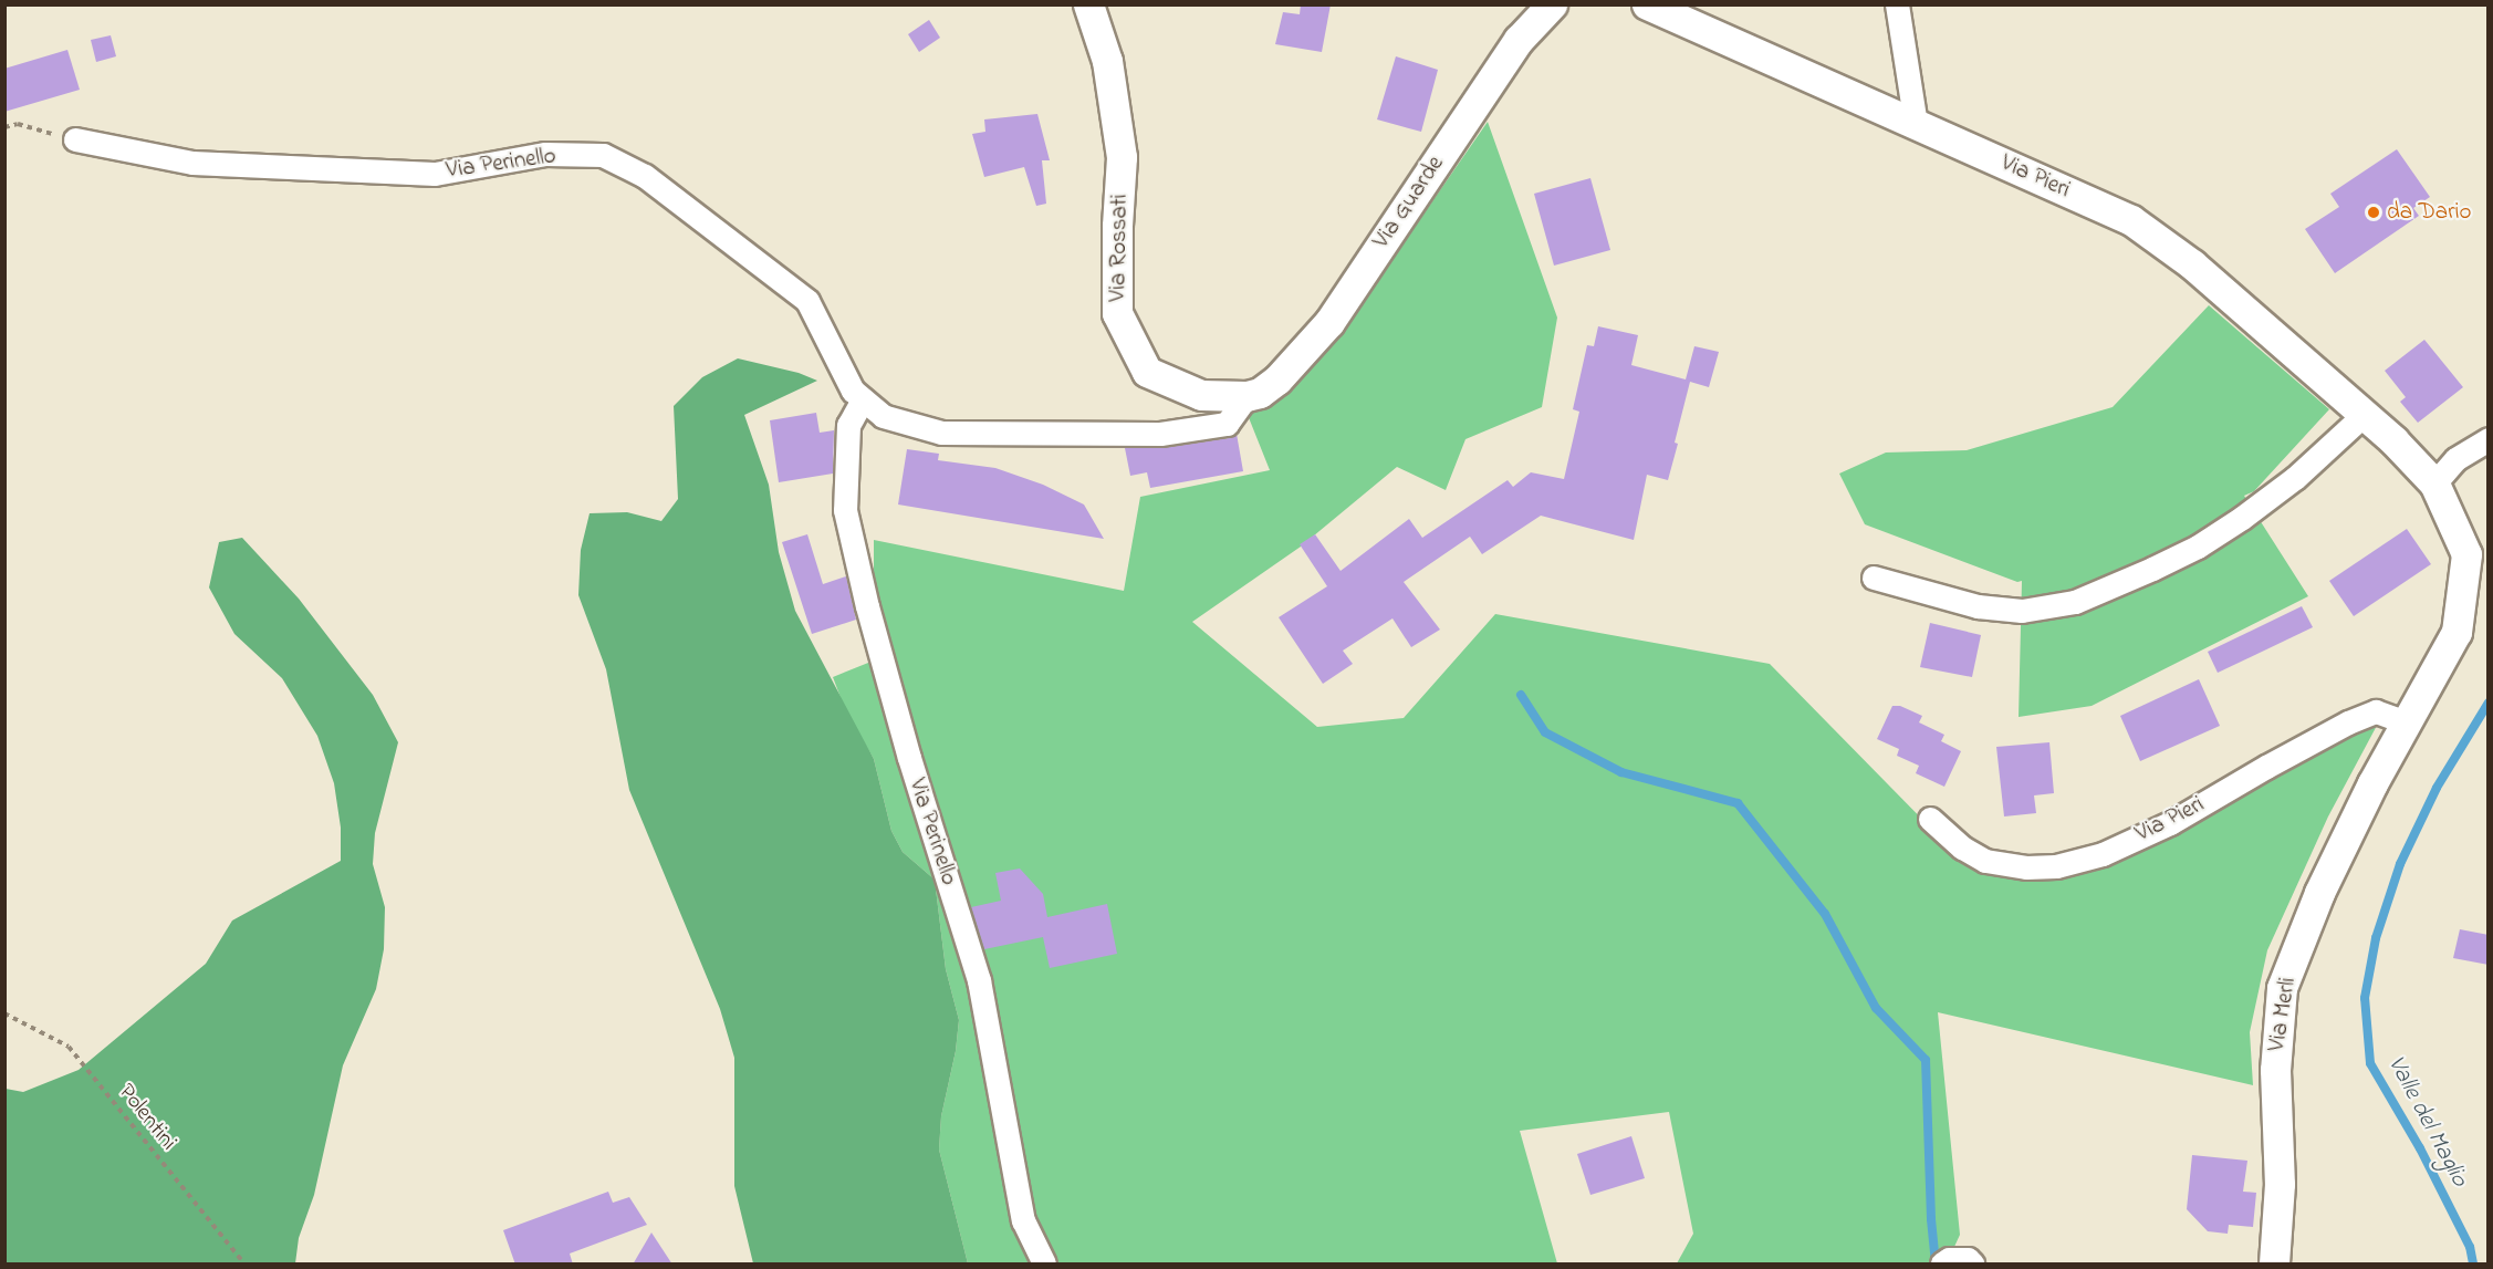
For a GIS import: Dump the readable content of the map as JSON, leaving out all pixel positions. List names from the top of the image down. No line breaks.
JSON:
{"streets":{"street":["Via Perinello","Via Pieri","Via Guarde","Via Rossati","Via Merli"],"path":["Polentini"]},"crossings":[["Via Perinello","Via Guarde"],["Via Perinello","Via Rossati"],["Via Pieri","Via Merli"],["Via Guarde","Via Rossati"]],"water":["Valle del Maglio"],"places":["da Dario"]}
